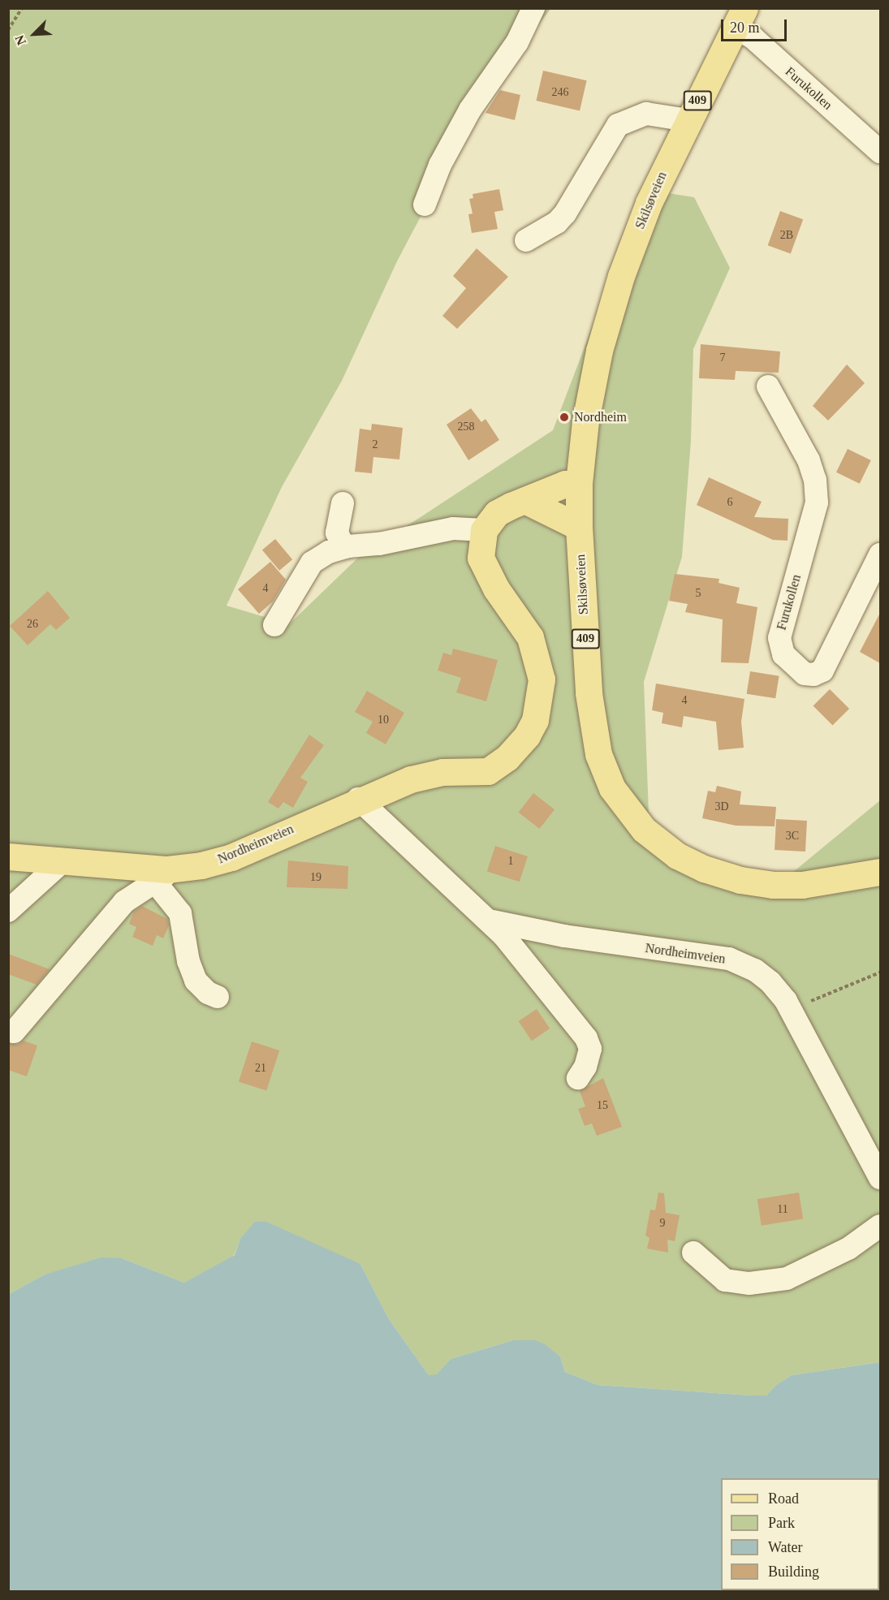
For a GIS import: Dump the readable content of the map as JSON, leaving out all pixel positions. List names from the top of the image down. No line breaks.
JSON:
{"streets":{"main road":["409","Skilsøveien","Nordheimveien"],"street":["Furukollen"]},"crossings":[["Furukollen","Skilsøveien"]],"places":["Nordheim"],"house_numbers":["246","2B","7","258","2","6","4","5","26","4","10","3D","3C","1","19","21","15","11","9"],"legend":["Road","Park","Water","Building"],"scale_bar":"20 m","north":"bottom left"}
